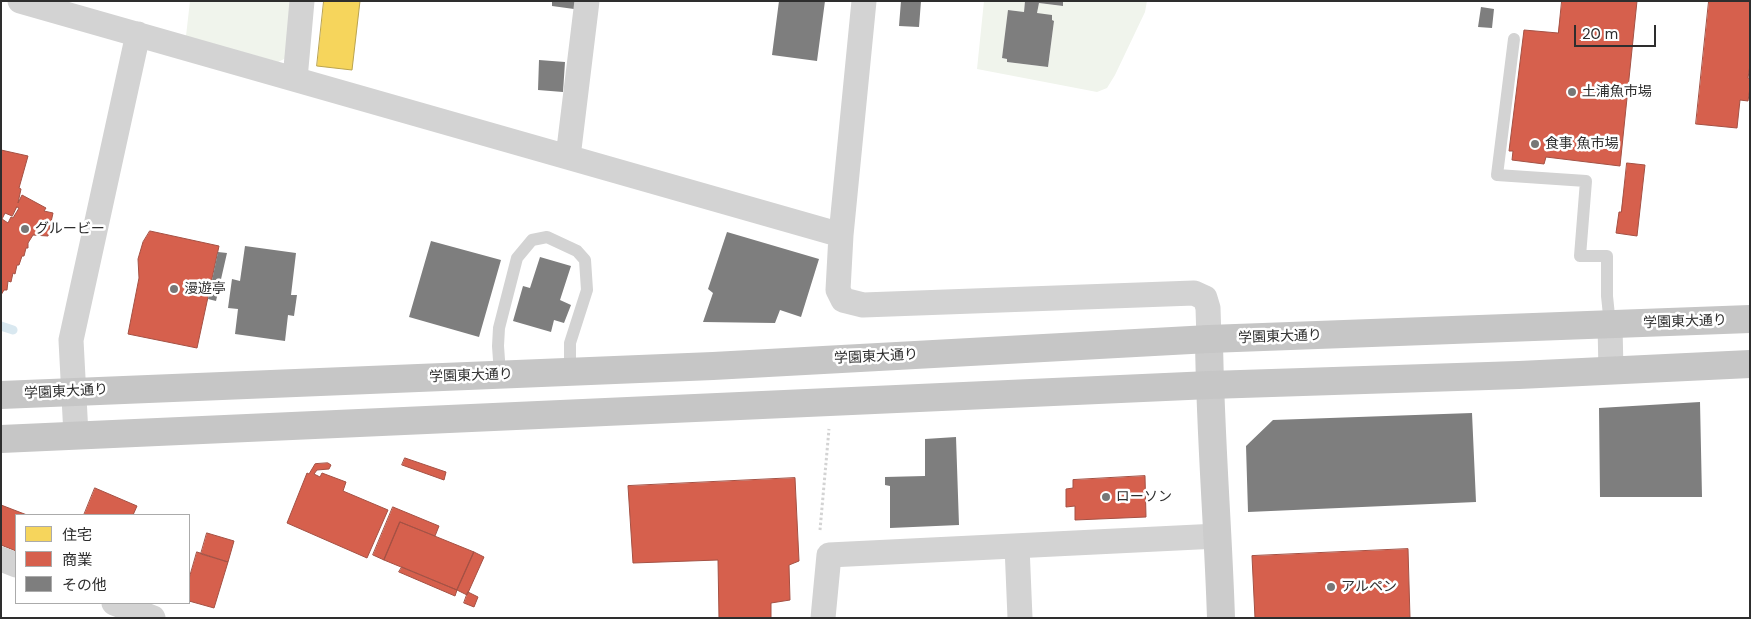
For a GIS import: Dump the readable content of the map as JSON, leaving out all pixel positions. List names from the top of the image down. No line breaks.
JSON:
{"streets":{"main road":["学園東大通り"]},"places":["土浦魚市場","食事 魚市場","グルービー","漫遊亭","ローソン","アルペン"],"legend":["住宅","商業","その他"],"scale_bar":"20 m"}
